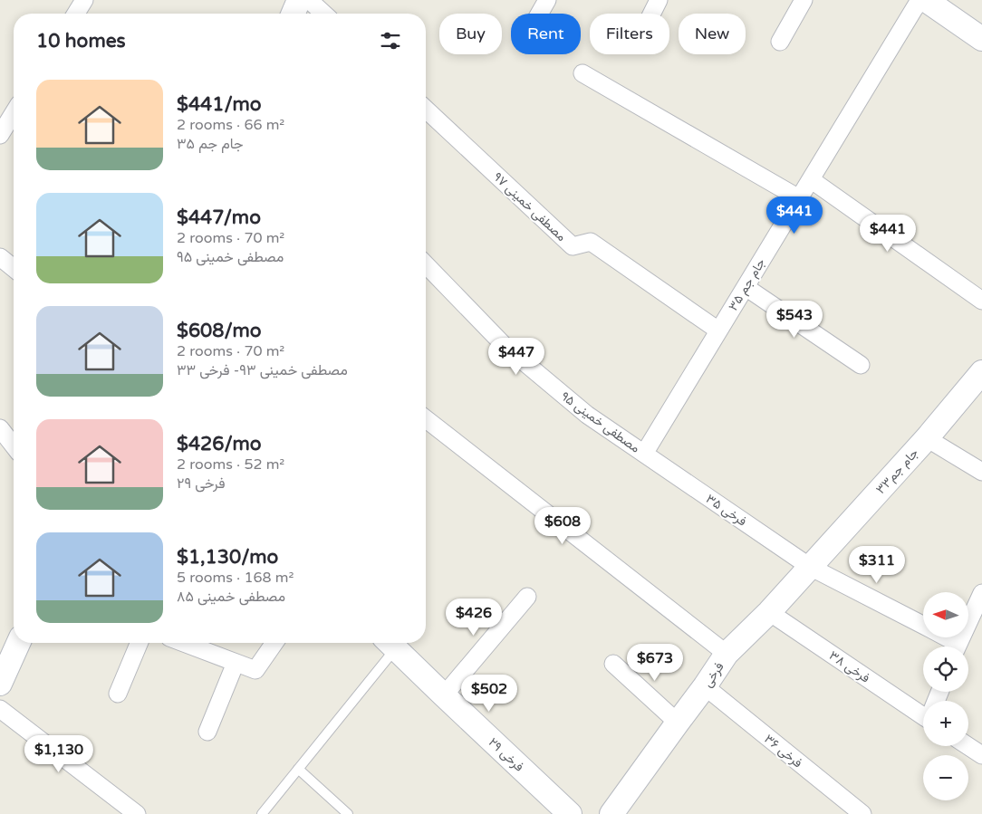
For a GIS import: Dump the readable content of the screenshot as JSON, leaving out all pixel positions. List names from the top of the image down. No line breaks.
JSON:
{"streets":{"street":["مصطفی خمینی ۹۷","جام جم ۳۵","مصطفی خمینی ۹۵","جام جم۳۳","فرخی ۳۵","فرخی ۳۸","فرخی","فرخی ۳۶","فرخی ۲۹"]},"crossings":[["مصطفی خمینی ۹۷","جام جم ۳۵"],["جام جم ۳۵","مصطفی خمینی ۹۵"],["جام جم ۳۵","فرخی ۳۵"],["مصطفی خمینی ۹۵","فرخی ۳۵"],["جام جم۳۳","فرخی ۳۵"],["جام جم۳۳","فرخی"],["فرخی ۳۵","فرخی"],["فرخی ۳۸","فرخی"],["فرخی","فرخی ۳۶"]],"north":"left","page":{"chip":["Buy","Rent","Filters","New"],"heading":"10 homes","list":[{"name":"$441/mo","note":"2 rooms · 66 m² · جام جم ۳۵"},{"name":"$447/mo","note":"2 rooms · 70 m² · مصطفی خمینی ۹۵"},{"name":"$608/mo","note":"2 rooms · 70 m² · مصطفی خمینی ۹۳- فرخی ۳۳"},{"name":"$426/mo","note":"2 rooms · 52 m² · فرخی ۲۹"},{"name":"$1,130/mo","note":"5 rooms · 168 m² · مصطفی خمینی ۸۵"}],"price":["$441","$441","$543","$447","$608","$311","$426","$673","$502","$1,130"],"map_buttons":["+","−"]}}
